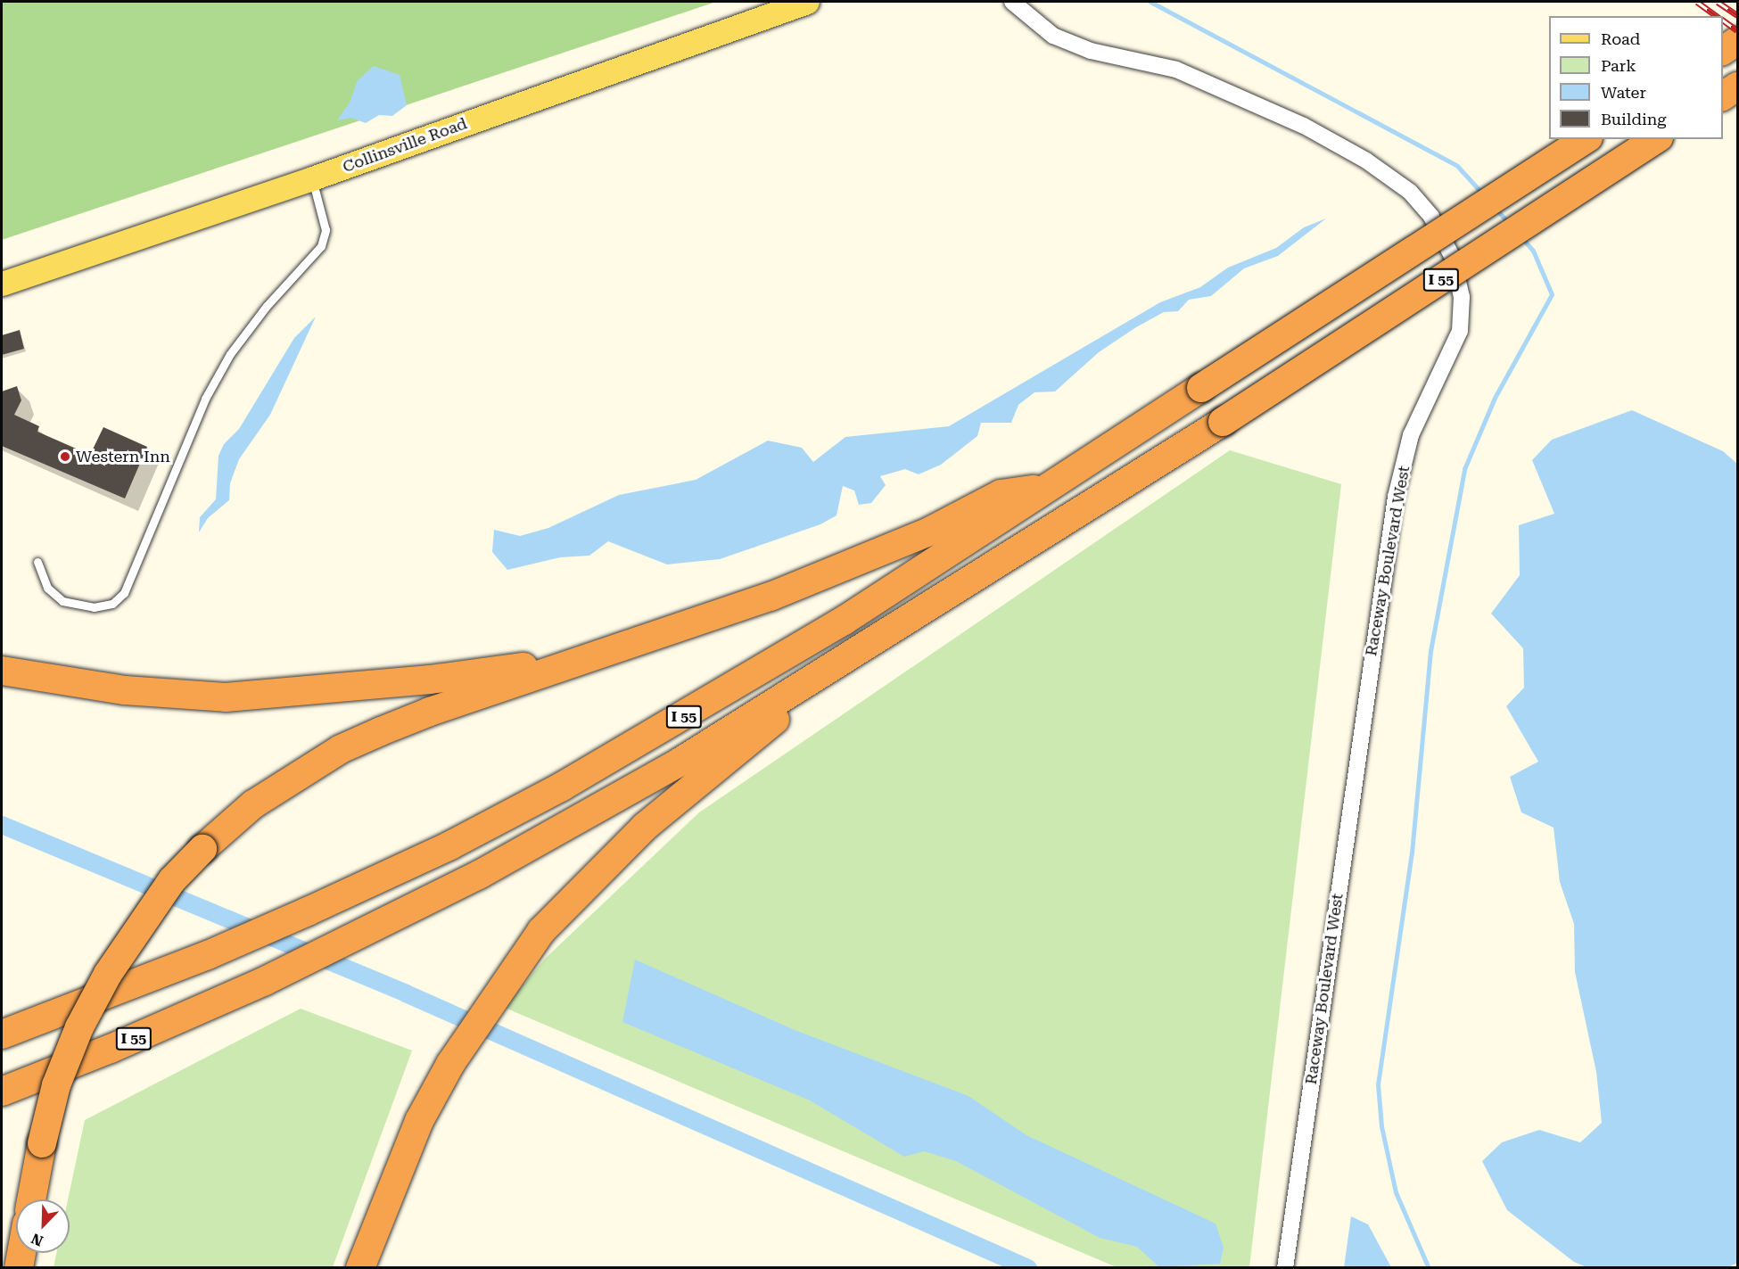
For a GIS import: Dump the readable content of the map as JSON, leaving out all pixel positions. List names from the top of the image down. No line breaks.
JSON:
{"streets":{"highway":["I 55"],"main road":["Collinsville Road"],"street":["Raceway Boulevard West"]},"places":["Western Inn"],"legend":["Road","Park","Water","Building"],"north":"bottom left"}
